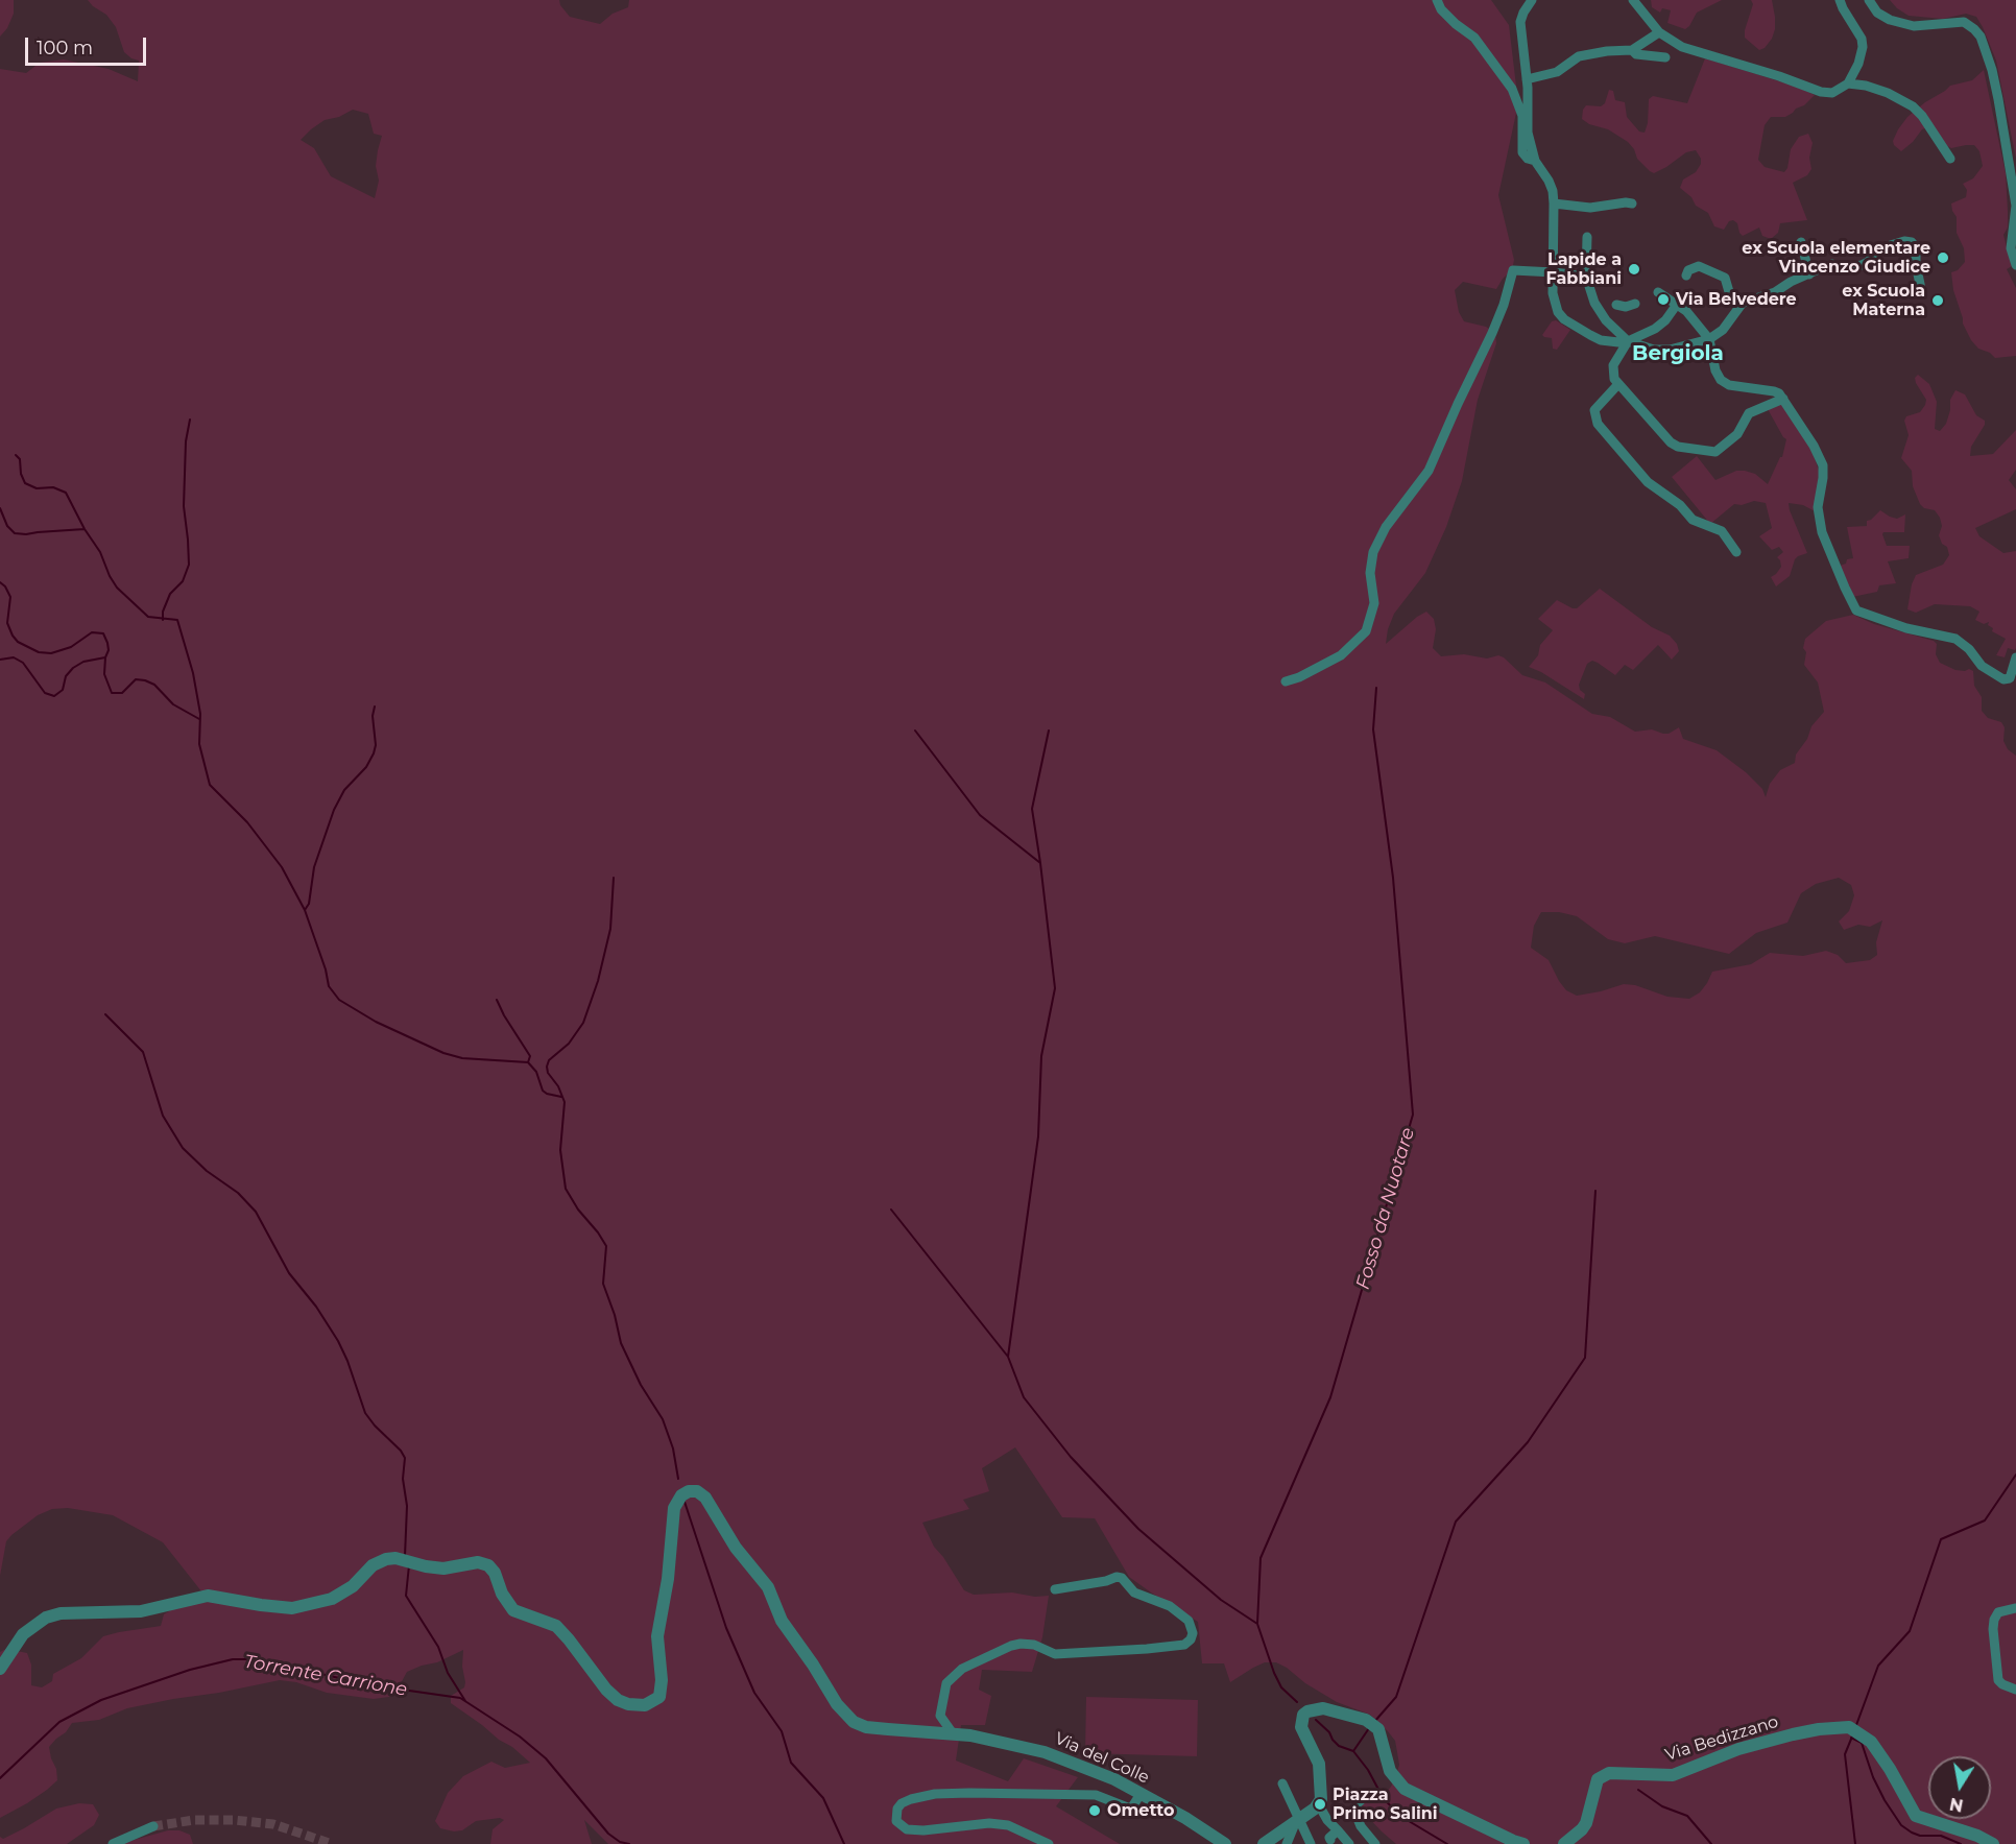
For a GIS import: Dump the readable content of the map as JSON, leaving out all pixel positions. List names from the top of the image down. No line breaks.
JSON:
{"streets":{"street":["Via Bedizzano","Via del Colle"]},"districts":["Bergiola"],"water":["Fosso da Nuotare","Torrente Carrione"],"places":["ex Scuola elementare Vincenzo Giudice","Lapide a Fabbiani","Via Belvedere","ex Scuola Materna","Piazza Primo Salini","Ometto"],"scale_bar":"100 m","north":"bottom"}
